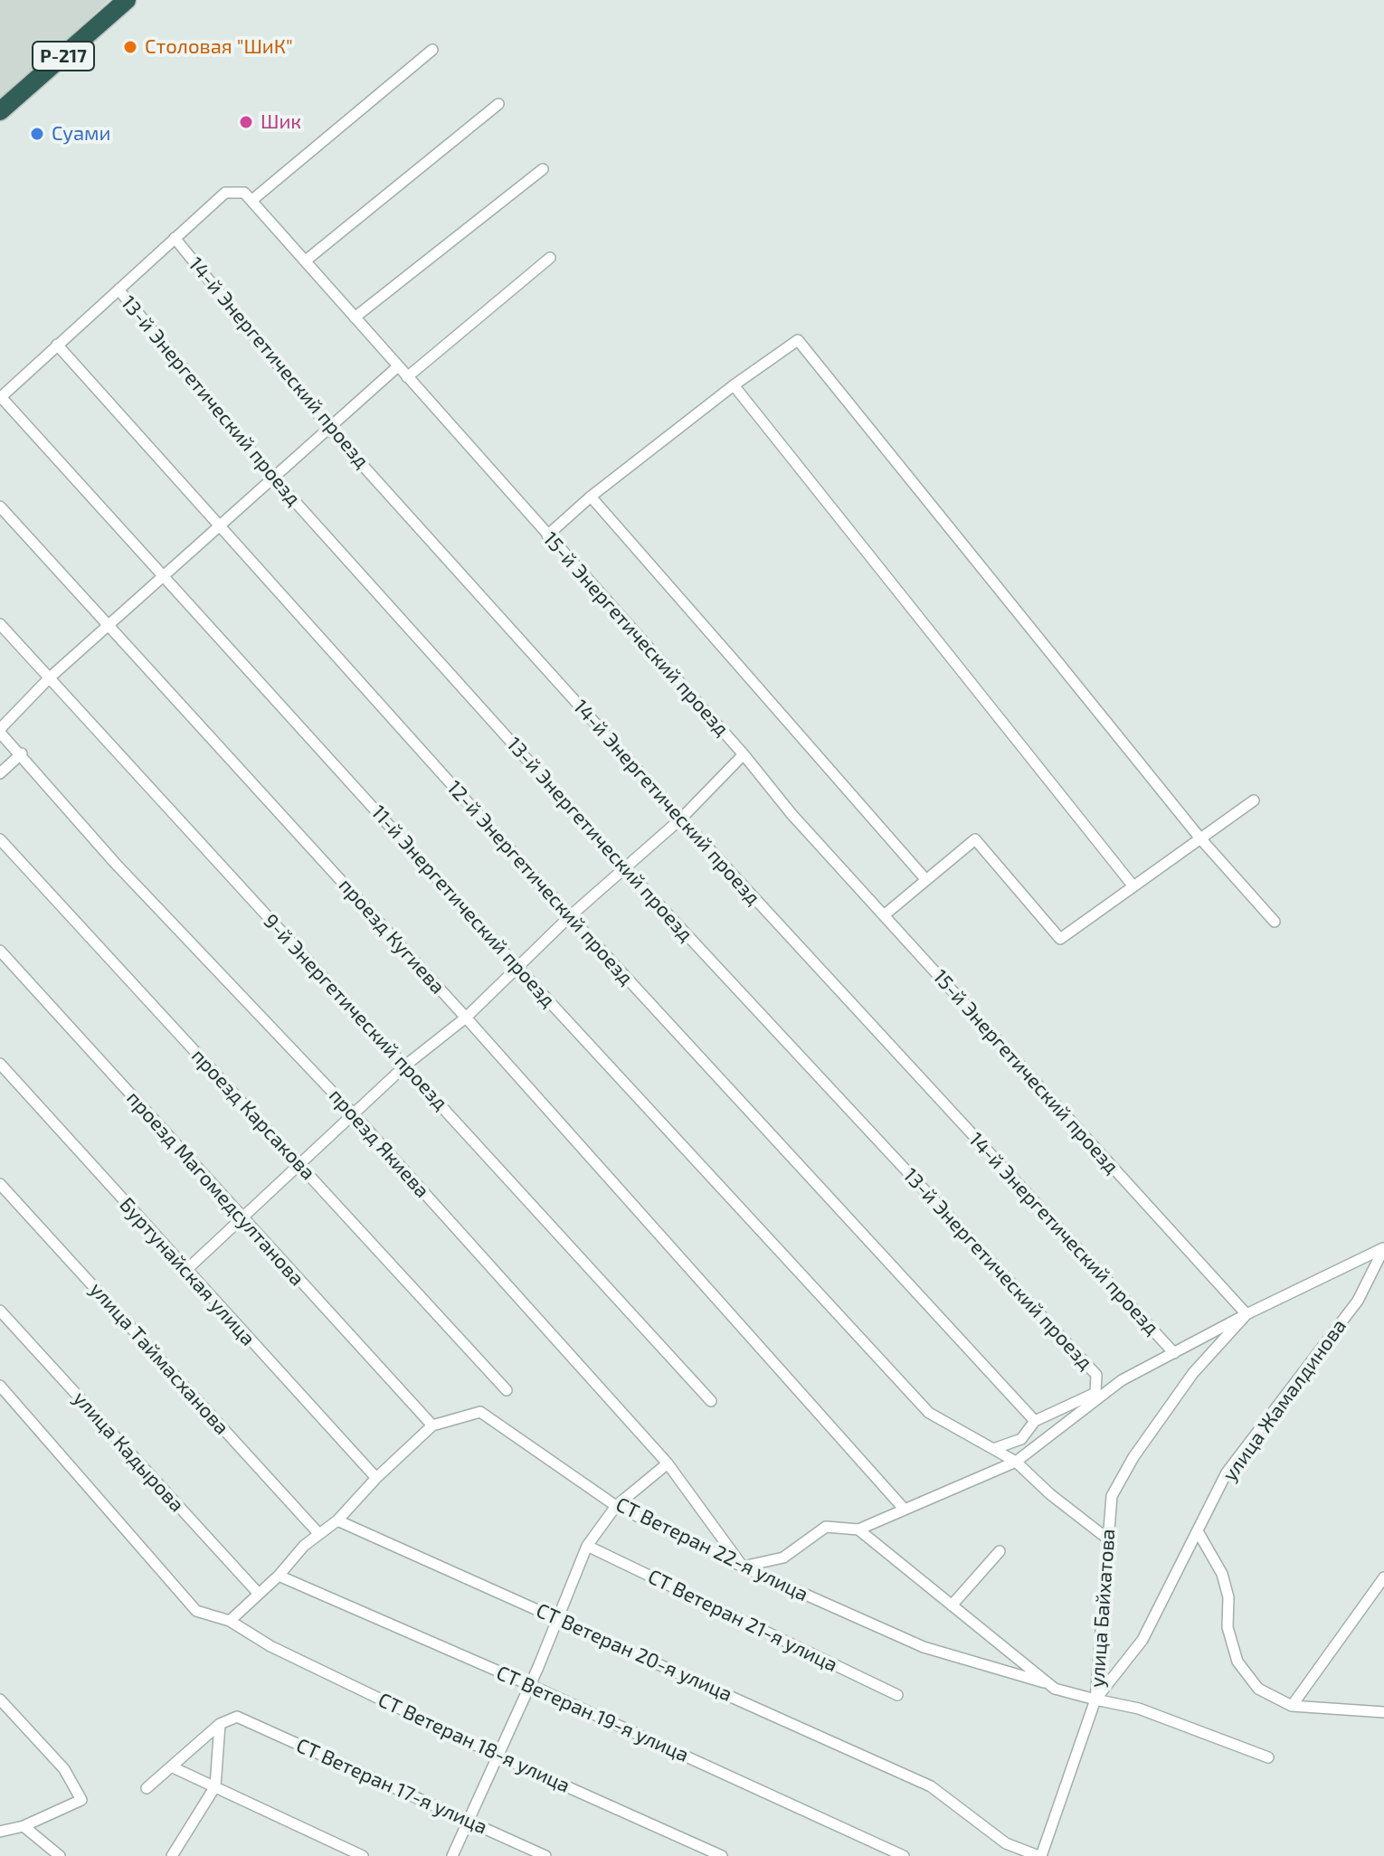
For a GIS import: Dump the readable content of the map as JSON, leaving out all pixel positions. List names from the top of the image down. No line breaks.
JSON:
{"streets":{"highway":["Р-217"],"street":["14-й Энергетический проезд","13-й Энергетический проезд","15-й Энергетический проезд","12-й Энергетический проезд","11-й Энергетический проезд","проезд Кугиева","9-й Энергетический проезд","проезд Карсакова","проезд Якиева","проезд Магомедсултанова","Буртунайская улица","улица Таймасханова","улица Жамалдинова","улица Кадырова","СТ Ветеран 22-я улица","улица Байхатова","СТ Ветеран 21-я улица","СТ Ветеран 20-я улица","СТ Ветеран 19-я улица","СТ Ветеран 18-я улица","СТ Ветеран 17-я улица"]},"crossings":[["15-й Энергетический проезд","улица Байхатова"],["11-й Энергетический проезд","улица Байхатова"],["проезд Якиева","СТ Ветеран 22-я улица"],["проезд Магомедсултанова","СТ Ветеран 22-я улица"],["улица Жамалдинова","улица Байхатова"],["СТ Ветеран 22-я улица","улица Байхатова"]],"places":["Столовая \"ШиК\"","Шик","Суами"]}
